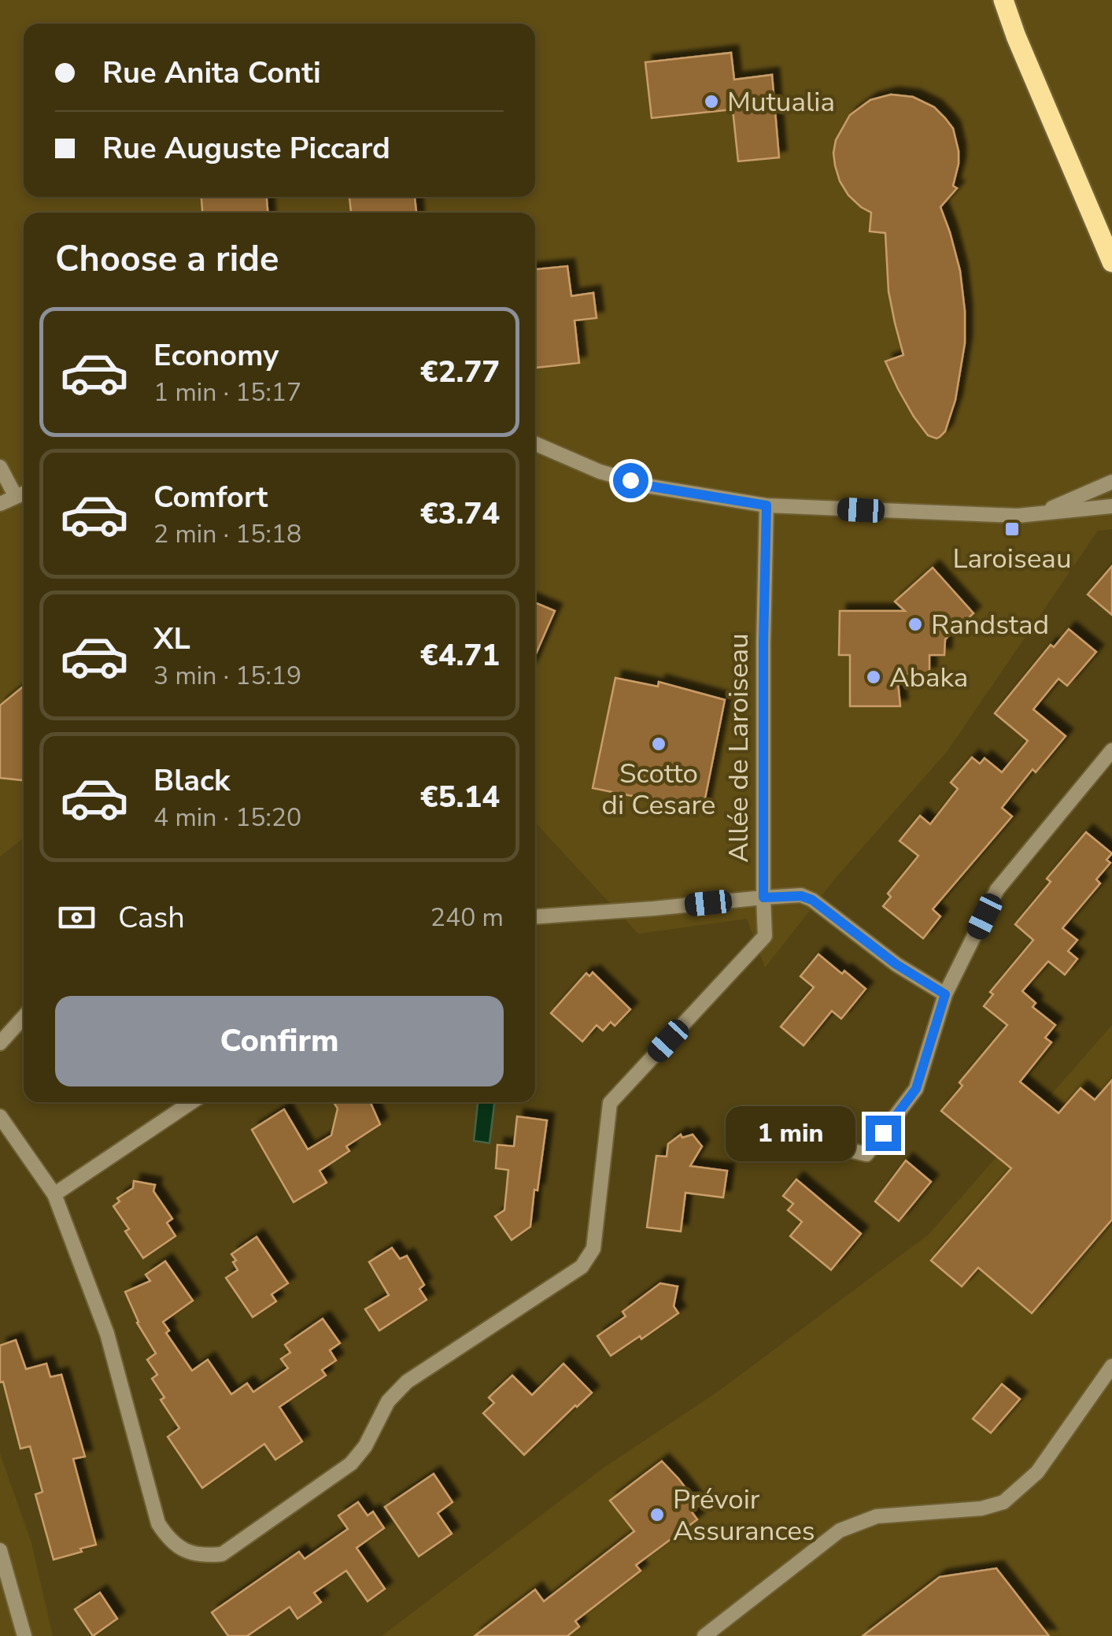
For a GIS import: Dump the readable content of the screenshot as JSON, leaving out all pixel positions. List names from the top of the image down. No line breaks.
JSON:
{"streets":{"street":["Allée de Laroiseau"]},"places":{"other":["Mutualia","Randstad","Abaka","Scotto di Cesare","Prévoir Assurances"],"transit":["Laroiseau"]},"page":{"banner":["Rue Anita Conti","Rue Auguste Piccard"],"heading":"Choose a ride","list":[{"name":"Economy","note":"1 min · 15:17","value":"€2.77"},{"name":"Comfort","note":"2 min · 15:18","value":"€3.74"},{"name":"XL","note":"3 min · 15:19","value":"€4.71"},{"name":"Black","note":"4 min · 15:20","value":"€5.14"}],"pay":["Cash","240 m"],"buttons":"Confirm","bubble":"1 min"}}
